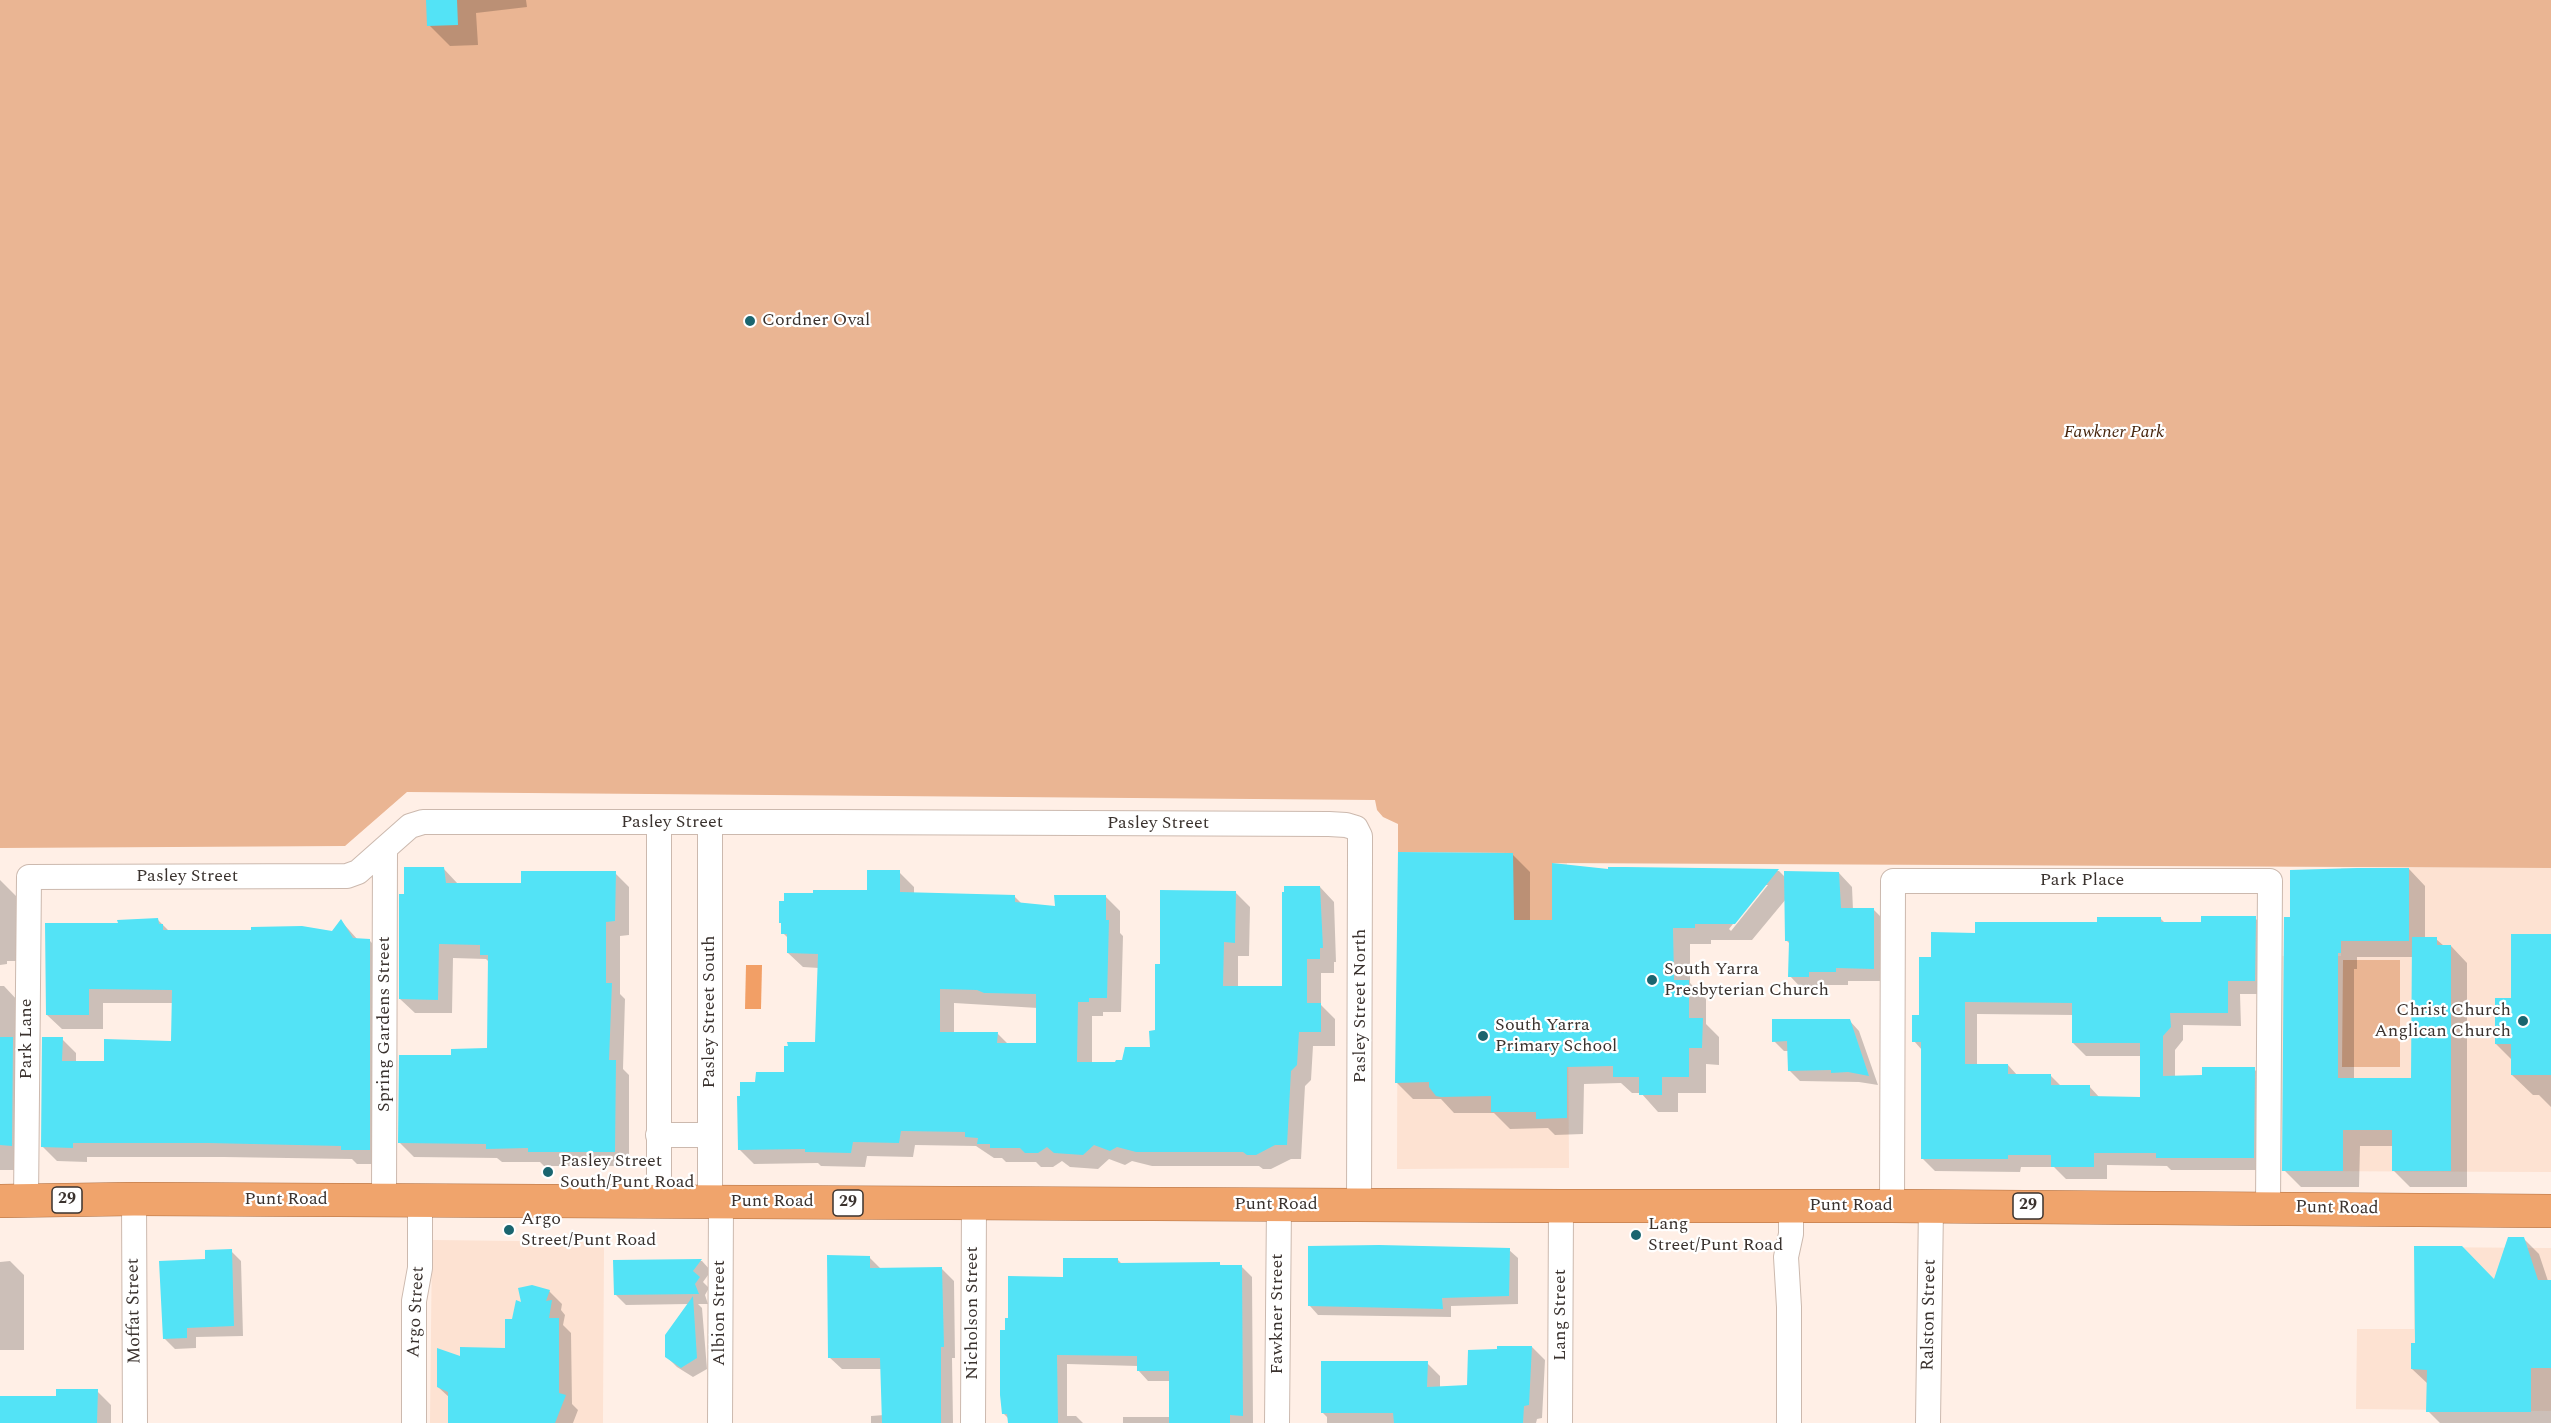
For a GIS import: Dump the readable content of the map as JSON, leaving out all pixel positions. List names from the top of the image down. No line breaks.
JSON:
{"streets":{"highway":["29","Punt Road"],"street":["Pasley Street","Park Place","Pasley Street North","Pasley Street South","Spring Gardens Street","Park Lane","Moffat Street","Argo Street","Albion Street","Nicholson Street","Fawkner Street","Lang Street","Ralston Street"]},"crossings":[["Pasley Street","Pasley Street North"],["Pasley Street","Pasley Street South"],["Pasley Street","Spring Gardens Street"],["Pasley Street","Park Lane"],["Park Place","Punt Road"],["Pasley Street North","Punt Road"],["Pasley Street South","Punt Road"],["Pasley Street South","Albion Street"],["Spring Gardens Street","Punt Road"],["Park Lane","Punt Road"],["Punt Road","Moffat Street"],["Punt Road","Argo Street"],["Punt Road","Albion Street"],["Punt Road","Nicholson Street"],["Punt Road","Fawkner Street"],["Punt Road","Lang Street"],["Punt Road","Ralston Street"]],"parks":["Fawkner Park"],"places":["Cordner Oval","South Yarra Presbyterian Church","Christ Church Anglican Church","South Yarra Primary School","Pasley Street South/Punt Road","Argo Street/Punt Road","Lang Street/Punt Road"]}
